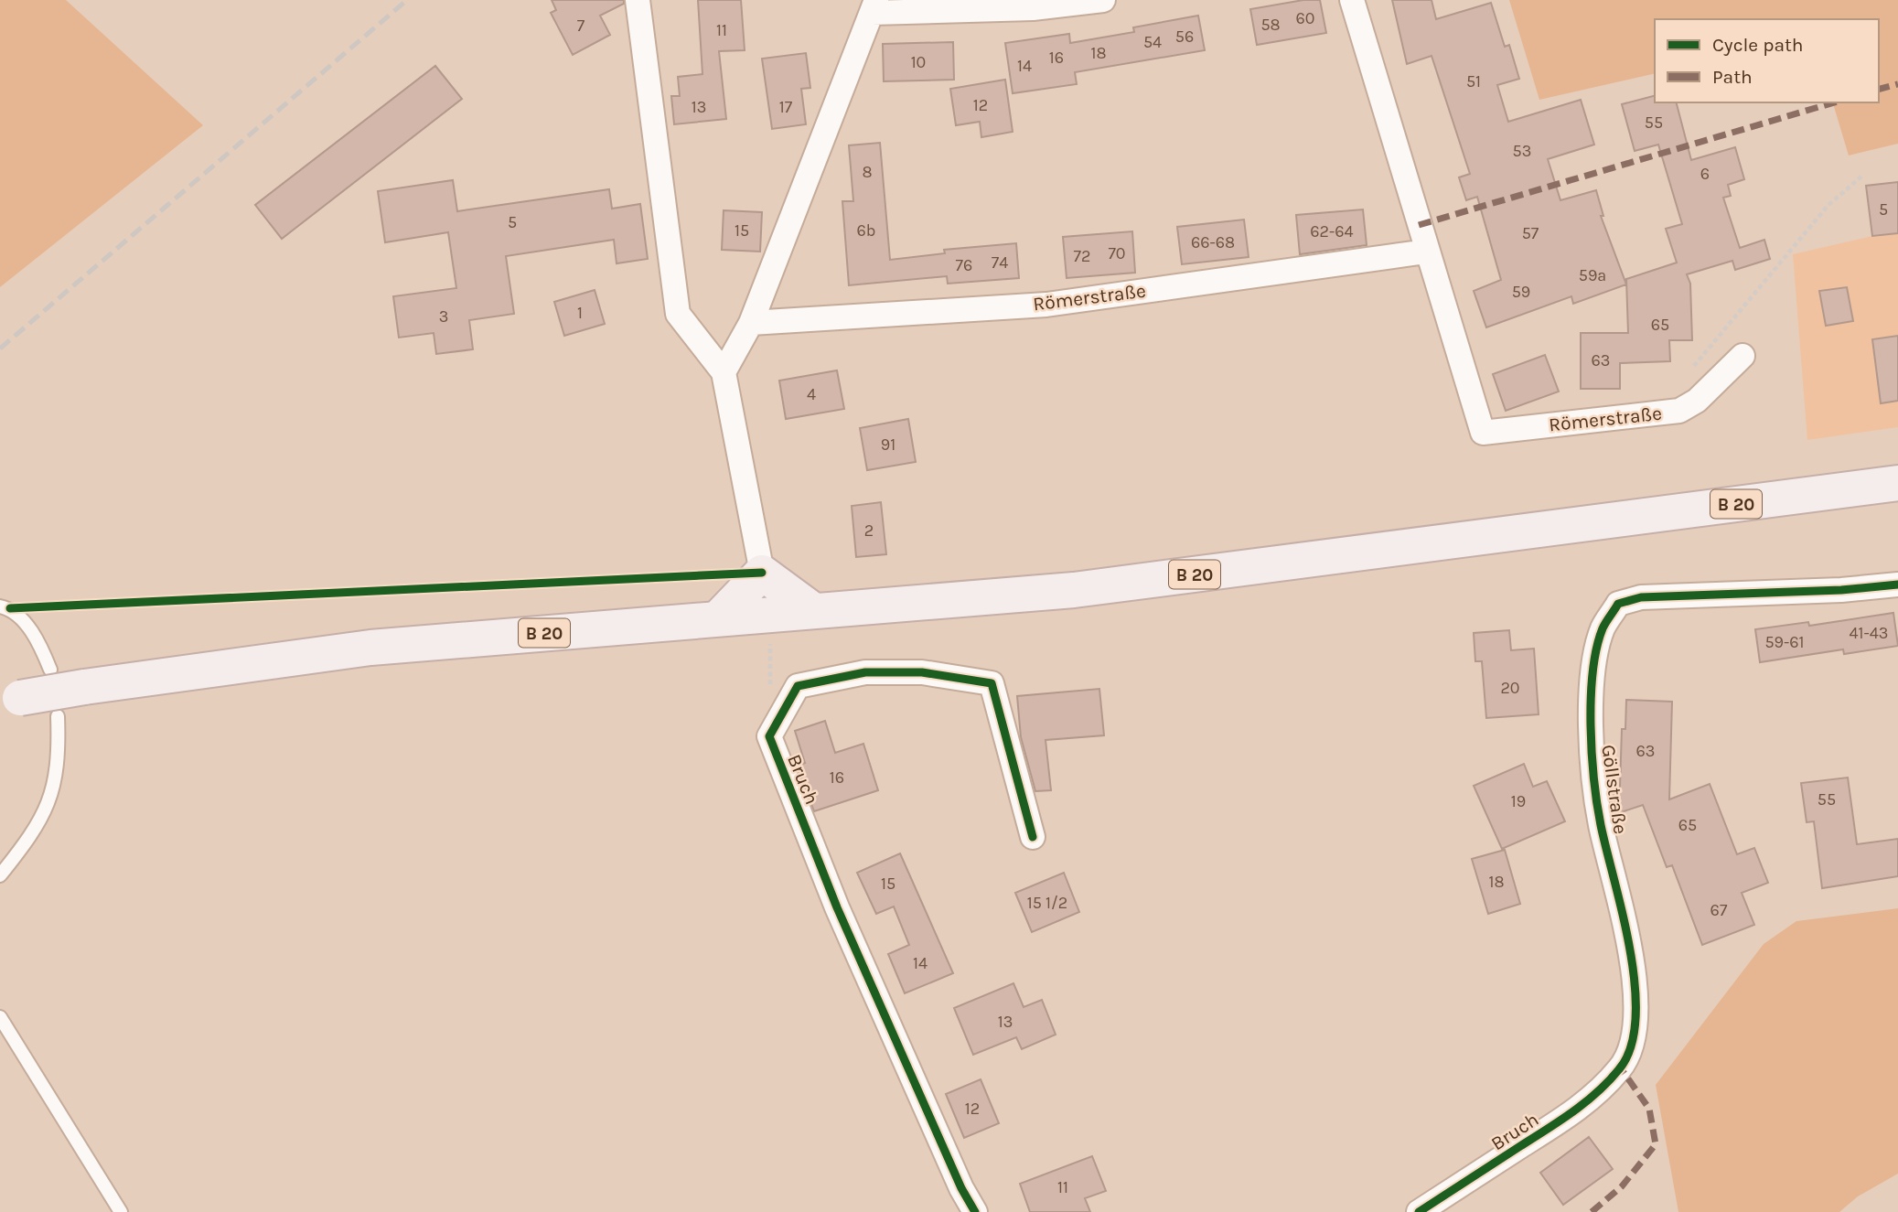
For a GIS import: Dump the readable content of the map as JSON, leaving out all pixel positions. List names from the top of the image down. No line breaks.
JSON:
{"streets":{"main road":["B 20"],"street":["Römerstraße","Bruch","Göllstraße"]},"crossings":[["Bruch","Göllstraße"]],"house_numbers":["60","58","7","11","56","54","18","16","10","14","51","12","13","17","55","53","8","6","5","5","15","6b","62-64","57","66-68","70","72","74","76","59a","59","1","3","65","63","4","91","2","41-43","59-61","20","63","16","55","19","65","18","15","15 1/2","67","14","13","12","11"],"legend":["Cycle path","Path"]}
